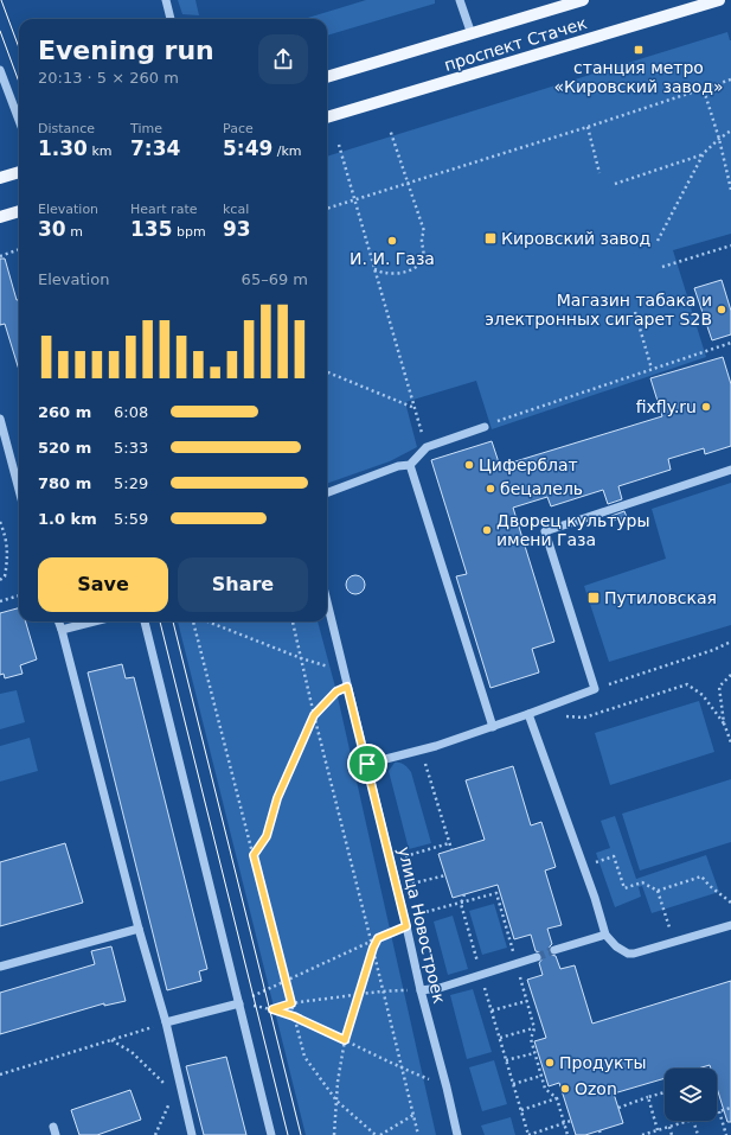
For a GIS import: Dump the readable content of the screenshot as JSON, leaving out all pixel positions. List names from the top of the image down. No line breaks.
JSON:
{"streets":{"main road":["проспект Стачек"],"street":["улица Новостроек"]},"places":{"transit":["станция метро «Кировский завод»","Кировский завод","Путиловская"],"other":["И. И. Газа","Магазин табака и электронных сигарет S2B","fixfly.ru","Циферблат","бецалель","Дворец культуры имени Газа","Продукты","Ozon"]},"page":{"heading":["Evening run","20:13 · 5 × 260 m"],"stats":[["Distance","1.30 km"],["Time","7:34"],["Pace","5:49 /km"],["Elevation","30 m"],["Heart rate","135 bpm"],["kcal","93"]],"chart":["Elevation","65–69 m"],"list":[{"name":"260 m","note":"6:08"},{"name":"520 m","note":"5:33"},{"name":"780 m","note":"5:29"},{"name":"1.0 km","note":"5:59"}],"buttons":["Save","Share"]}}
